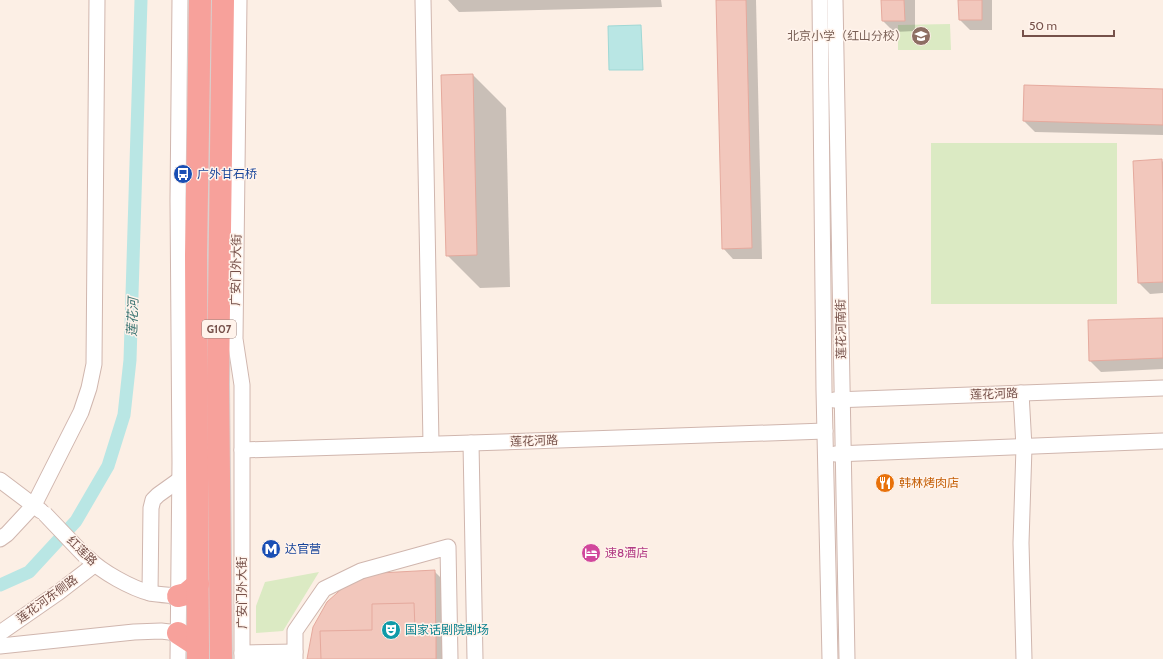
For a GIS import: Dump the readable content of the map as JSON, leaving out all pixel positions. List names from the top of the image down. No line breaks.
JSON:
{"streets":{"highway":["广安门外大街","G107"],"street":["莲花河南街","莲花河路","红莲路","莲花河东侧路"]},"crossings":[["广安门外大街","莲花河路"],["莲花河南街","莲花河路"],["红莲路","莲花河东侧路"]],"water":["莲花河"],"places":{"school or university":["北京小学（红山分校）"],"bus stop":["广外甘石桥"],"restaurant":["韩林烤肉店"],"metro station":["达官营"],"hotel":["速8酒店"],"theatre":["国家话剧院剧场"]},"scale_bar":"50 m"}
